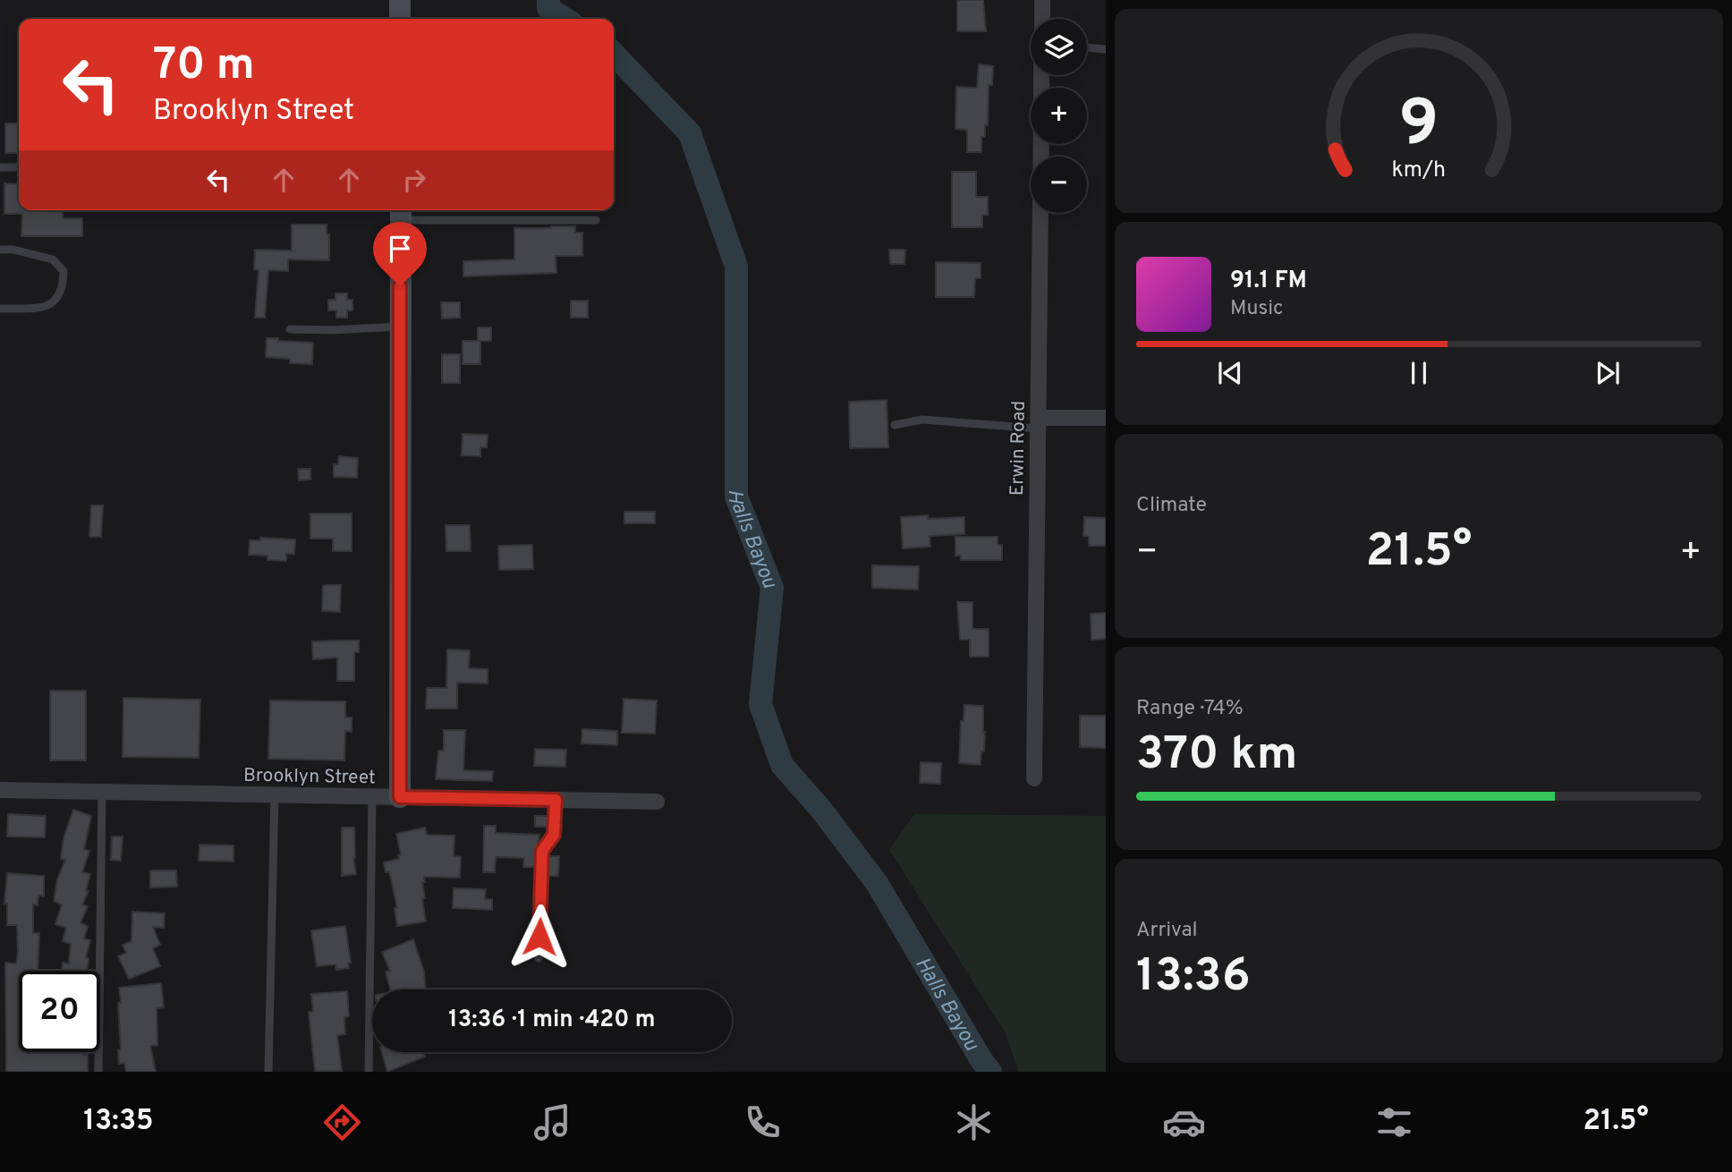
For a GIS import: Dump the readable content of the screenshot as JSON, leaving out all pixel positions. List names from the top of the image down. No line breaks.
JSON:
{"streets":{"street":["Erwin Road","Brooklyn Street"]},"water":["Halls Bayou"],"page":{"map_buttons":["+","−"],"turn":["70 m","Brooklyn Street"],"song":["91.1 FM","Music"],"tile":["Climate",["Range · 74%","370 km"],["Arrival","13:36"]],"heat":["−","21.5°","+"],"limit":"20","trip":"13:36 · 1 min · 420 m","tabs":["13:35","21.5°"],"gauge":["9","km/h"]}}
